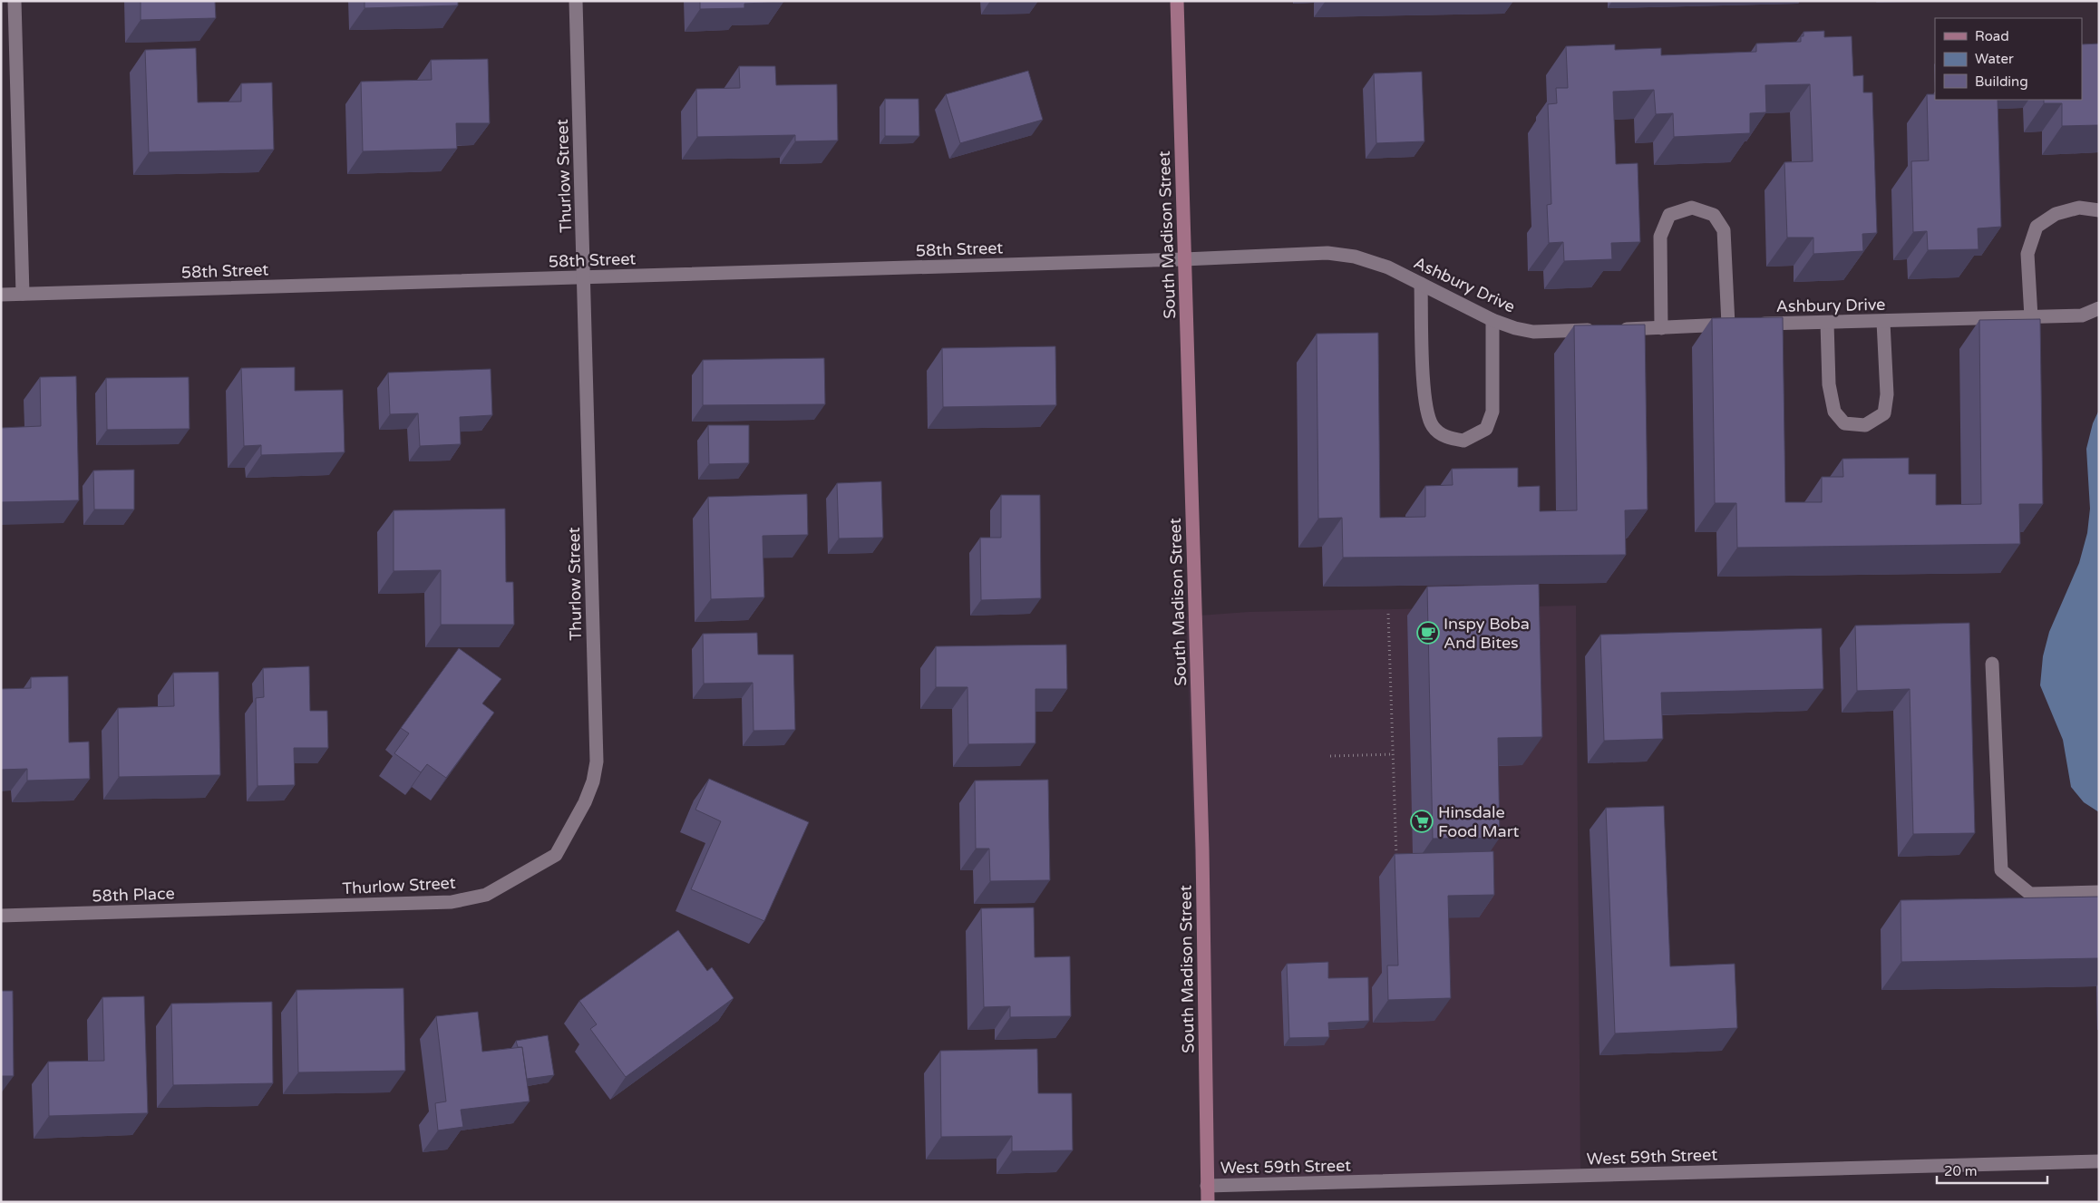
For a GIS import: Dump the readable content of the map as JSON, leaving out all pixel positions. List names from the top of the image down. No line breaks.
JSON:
{"streets":{"street":["Thurlow Street","South Madison Street","58th Street","Ashbury Drive","58th Place","West 59th Street"]},"crossings":[["Thurlow Street","58th Street"],["Thurlow Street","58th Place"],["South Madison Street","58th Street"],["South Madison Street","Ashbury Drive"],["South Madison Street","West 59th Street"],["58th Street","Ashbury Drive"]],"places":{"cafe":["Inspy Boba And Bites"],"supermarket":["Hinsdale Food Mart"]},"legend":["Road","Water","Building"],"scale_bar":"20 m"}
